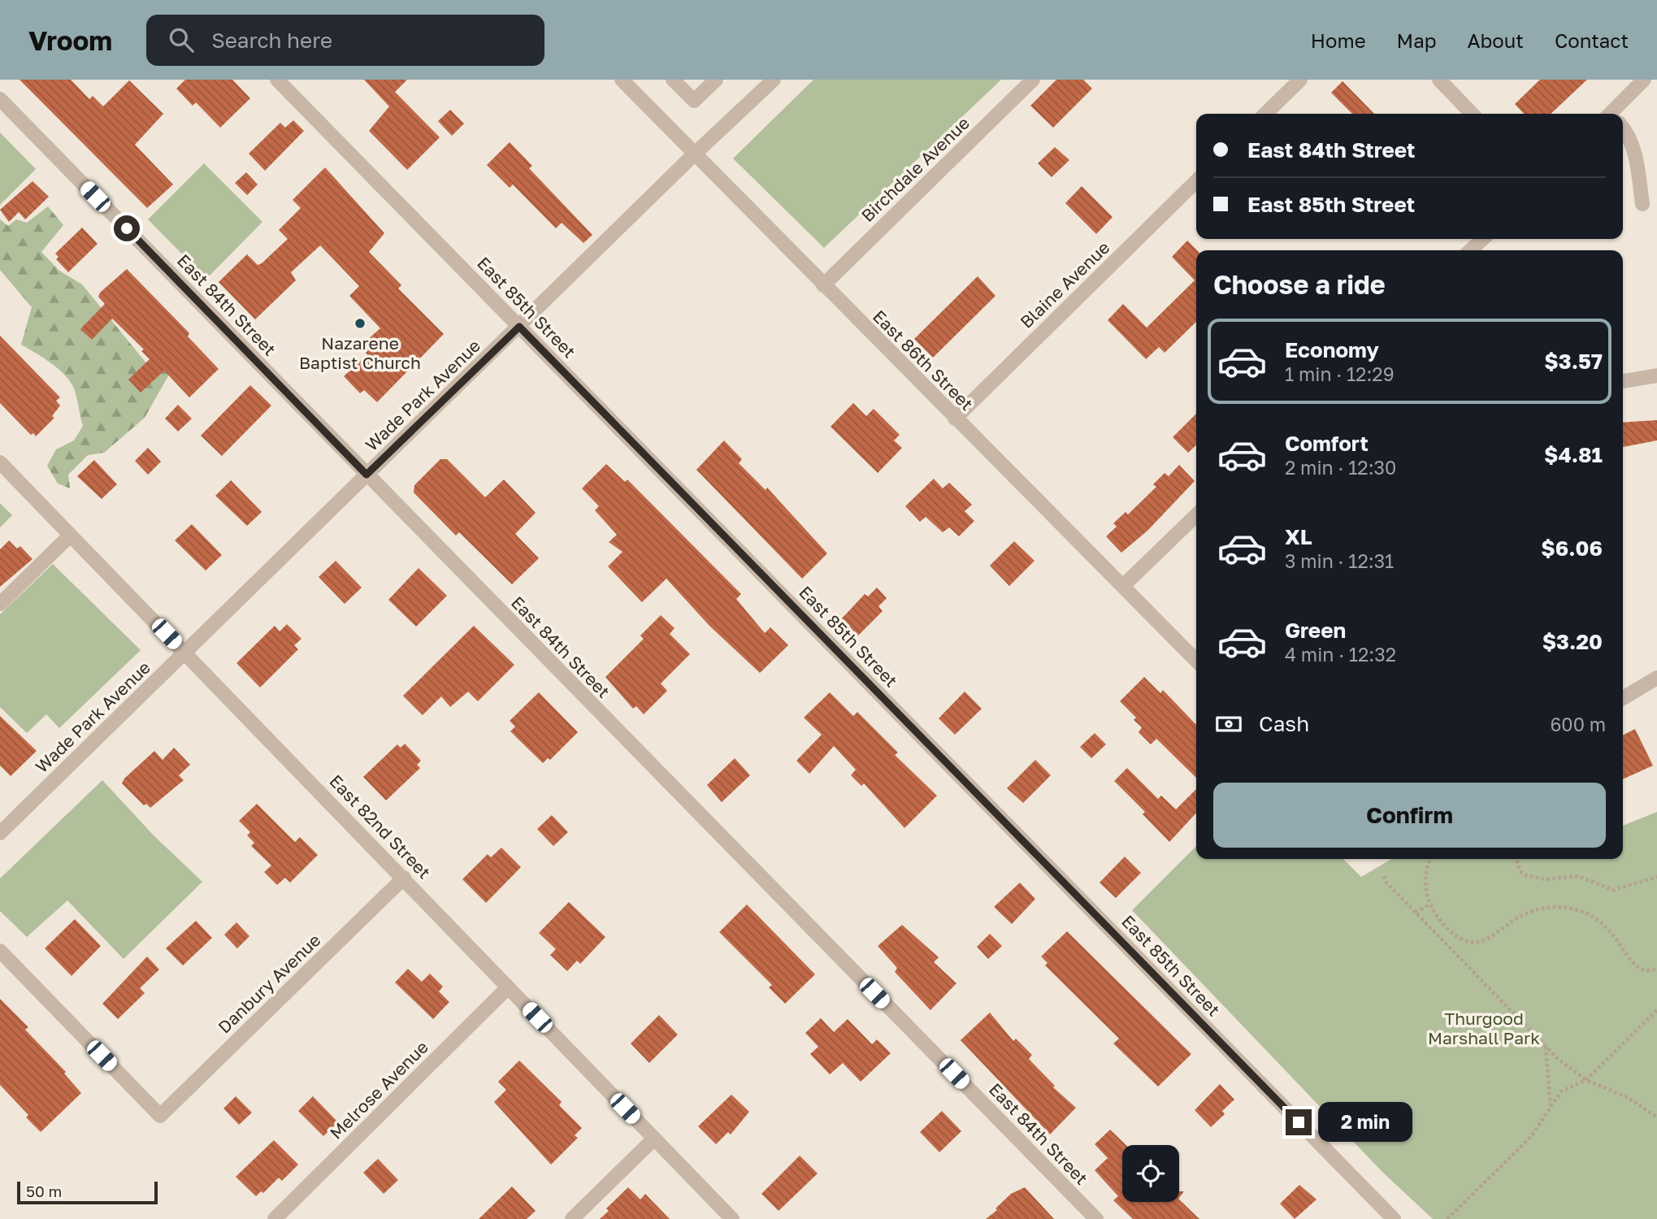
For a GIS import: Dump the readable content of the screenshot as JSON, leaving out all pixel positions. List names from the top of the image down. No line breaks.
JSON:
{"streets":{"street":["Birchdale Avenue","Blaine Avenue","East 84th Street","East 85th Street","East 86th Street","Wade Park Avenue","East 82nd Street","Danbury Avenue","Melrose Avenue"]},"crossings":[["Birchdale Avenue","East 86th Street"],["Blaine Avenue","East 86th Street"],["East 84th Street","Wade Park Avenue"],["East 85th Street","Wade Park Avenue"],["East 86th Street","Wade Park Avenue"],["Wade Park Avenue","East 82nd Street"],["East 82nd Street","Danbury Avenue"],["East 82nd Street","Melrose Avenue"]],"parks":["Thurgood Marshall Park"],"places":["Nazarene Baptist Church"],"scale_bar":"50 m","page":{"header":"Vroom","search":"Search here","nav":["Home","Map","About","Contact"],"banner":["East 84th Street","East 85th Street"],"heading":"Choose a ride","list":[{"name":"Economy","note":"1 min · 12:29","value":"$3.57"},{"name":"Comfort","note":"2 min · 12:30","value":"$4.81"},{"name":"XL","note":"3 min · 12:31","value":"$6.06"},{"name":"Green","note":"4 min · 12:32","value":"$3.20"}],"pay":["Cash","600 m"],"buttons":"Confirm","bubble":"2 min","scale":"50 m"}}
